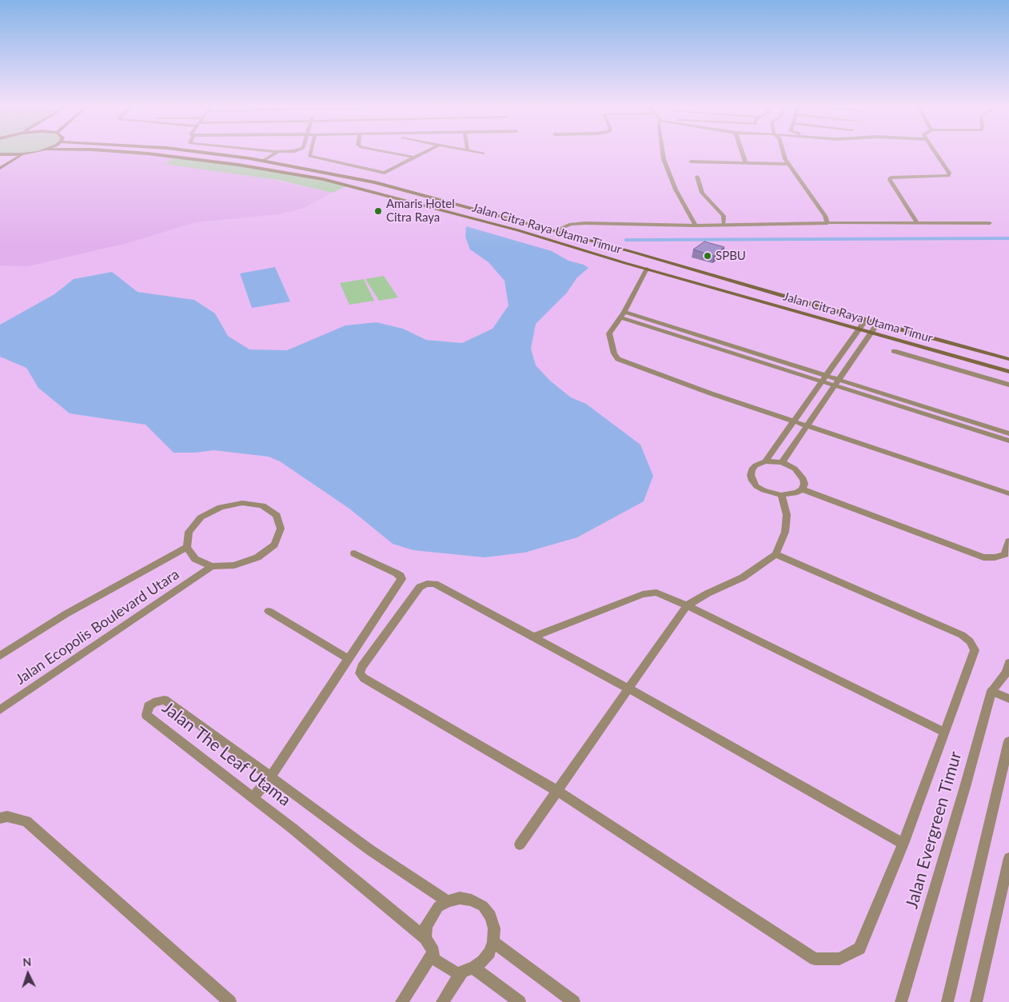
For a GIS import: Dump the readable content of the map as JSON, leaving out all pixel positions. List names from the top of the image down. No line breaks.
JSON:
{"streets":{"main road":["Jalan Citra Raya Utama Timur"],"street":["Jalan Ecopolis Boulevard Utara","Jalan The Leaf Utama","Jalan Evergreen Timur"]},"places":["Amaris Hotel Citra Raya","SPBU"],"north":"top"}
